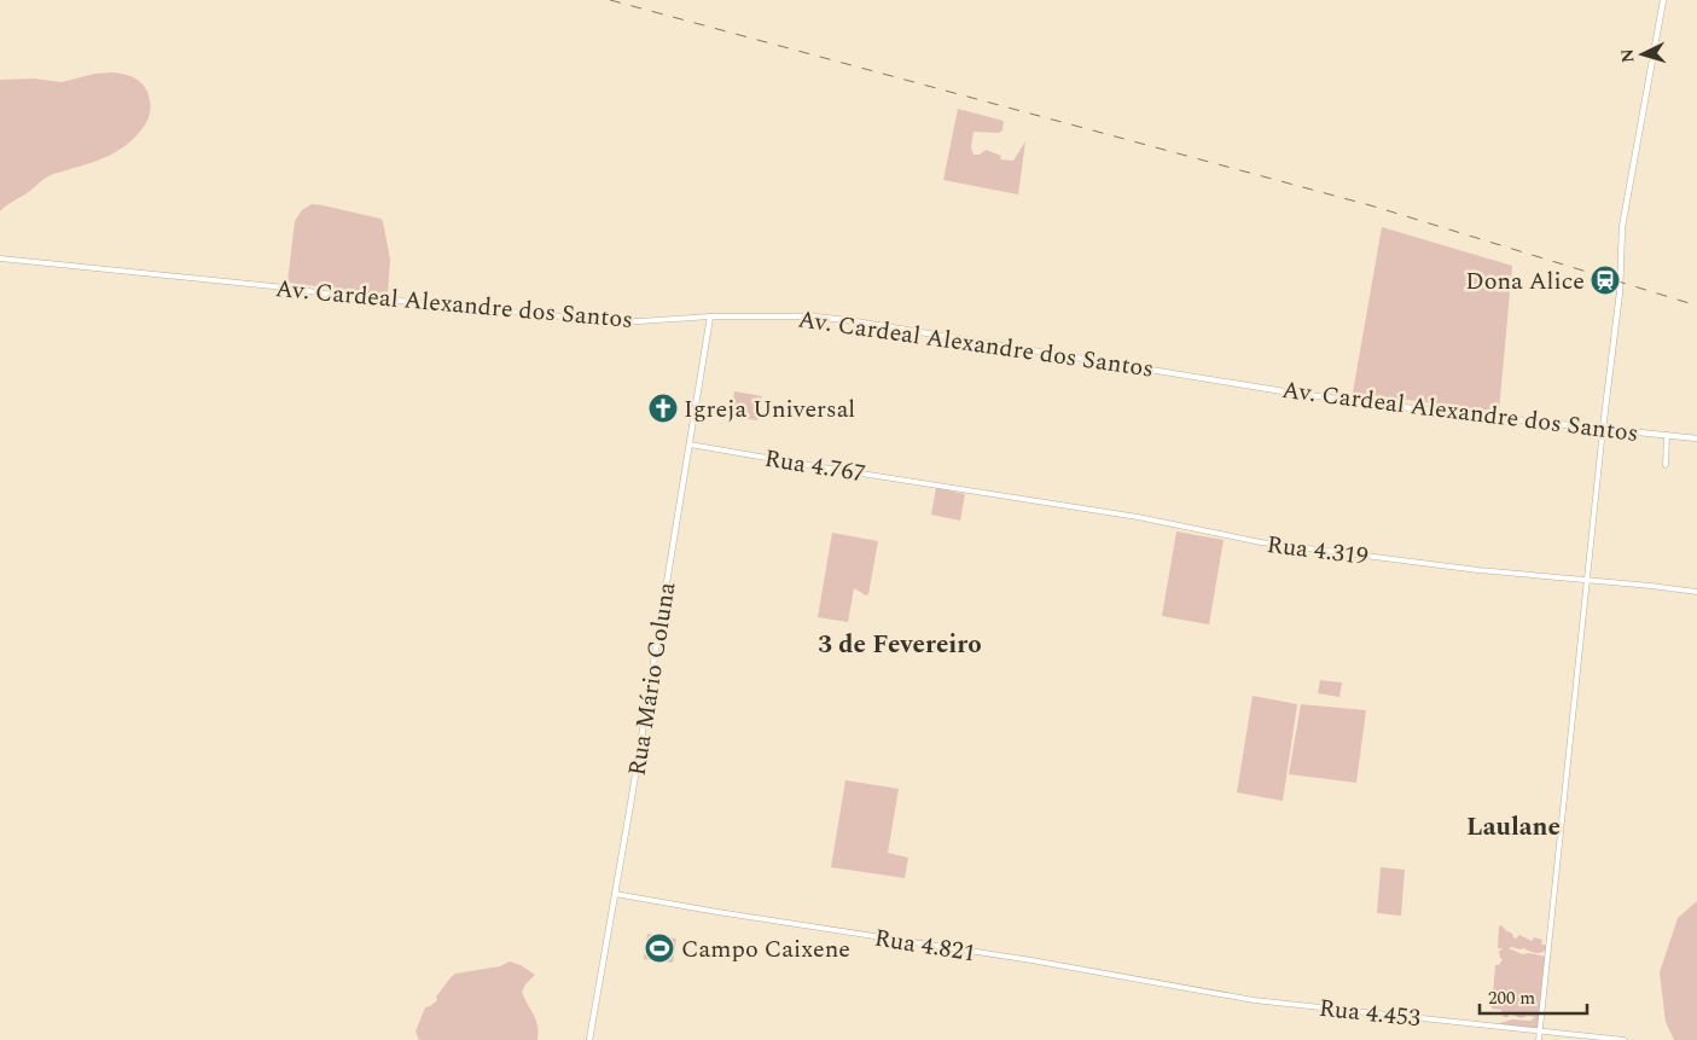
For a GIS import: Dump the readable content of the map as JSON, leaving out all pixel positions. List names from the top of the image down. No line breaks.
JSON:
{"streets":{"main road":["Av. Cardeal Alexandre dos Santos","Rua Mário Coluna"],"street":["Rua 4.767","Rua 4.319","Rua 4.821","Rua 4.453"]},"crossings":[["Av. Cardeal Alexandre dos Santos","Rua Mário Coluna"],["Rua 4.767","Rua 4.319"],["Rua 4.767","Rua Mário Coluna"],["Rua Mário Coluna","Rua 4.821"],["Rua 4.821","Rua 4.453"]],"districts":["3 de Fevereiro","Laulane"],"places":{"station":["Dona Alice"],"church":["Igreja Universal"],"sports":["Campo Caixene"]},"scale_bar":"200 m","north":"left"}
